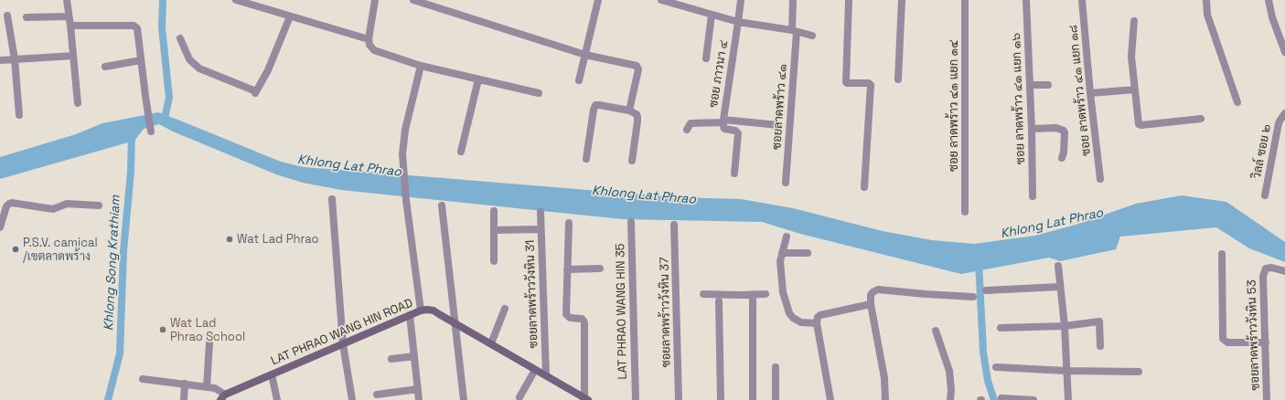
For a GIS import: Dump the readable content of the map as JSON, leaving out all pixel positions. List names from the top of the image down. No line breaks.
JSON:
{"streets":{"main road":["LAT PHRAO WANG HIN ROAD"],"street":["ซอย ภาวนา ๔","ซอย ลาดพร้าว ๔๑ แยก ๑๘","ซอย ลาดพร้าว ๔๑ แยก ๑๖","ซอย ลาดพร้าว ๔๑ แยก ๑๔","ซอยลาดพร้าว ๔๑","วิลล์ ซอย ๒","ซอยลาดพร้าววังหิน 31","LAT PHRAO WANG HIN 35","ซอยลาดพร้าววังหิน 37","ซอยลาดพร้าววังหิน 53"]},"crossings":[["ซอยลาดพร้าววังหิน 31","LAT PHRAO WANG HIN ROAD"]],"water":["Khlong Lat Phrao","Khlong Song Krathiam"],"places":["Wat Lad Phrao","P.S.V. camical /เขตลาดพร้าง","Wat Lad Phrao School"]}
